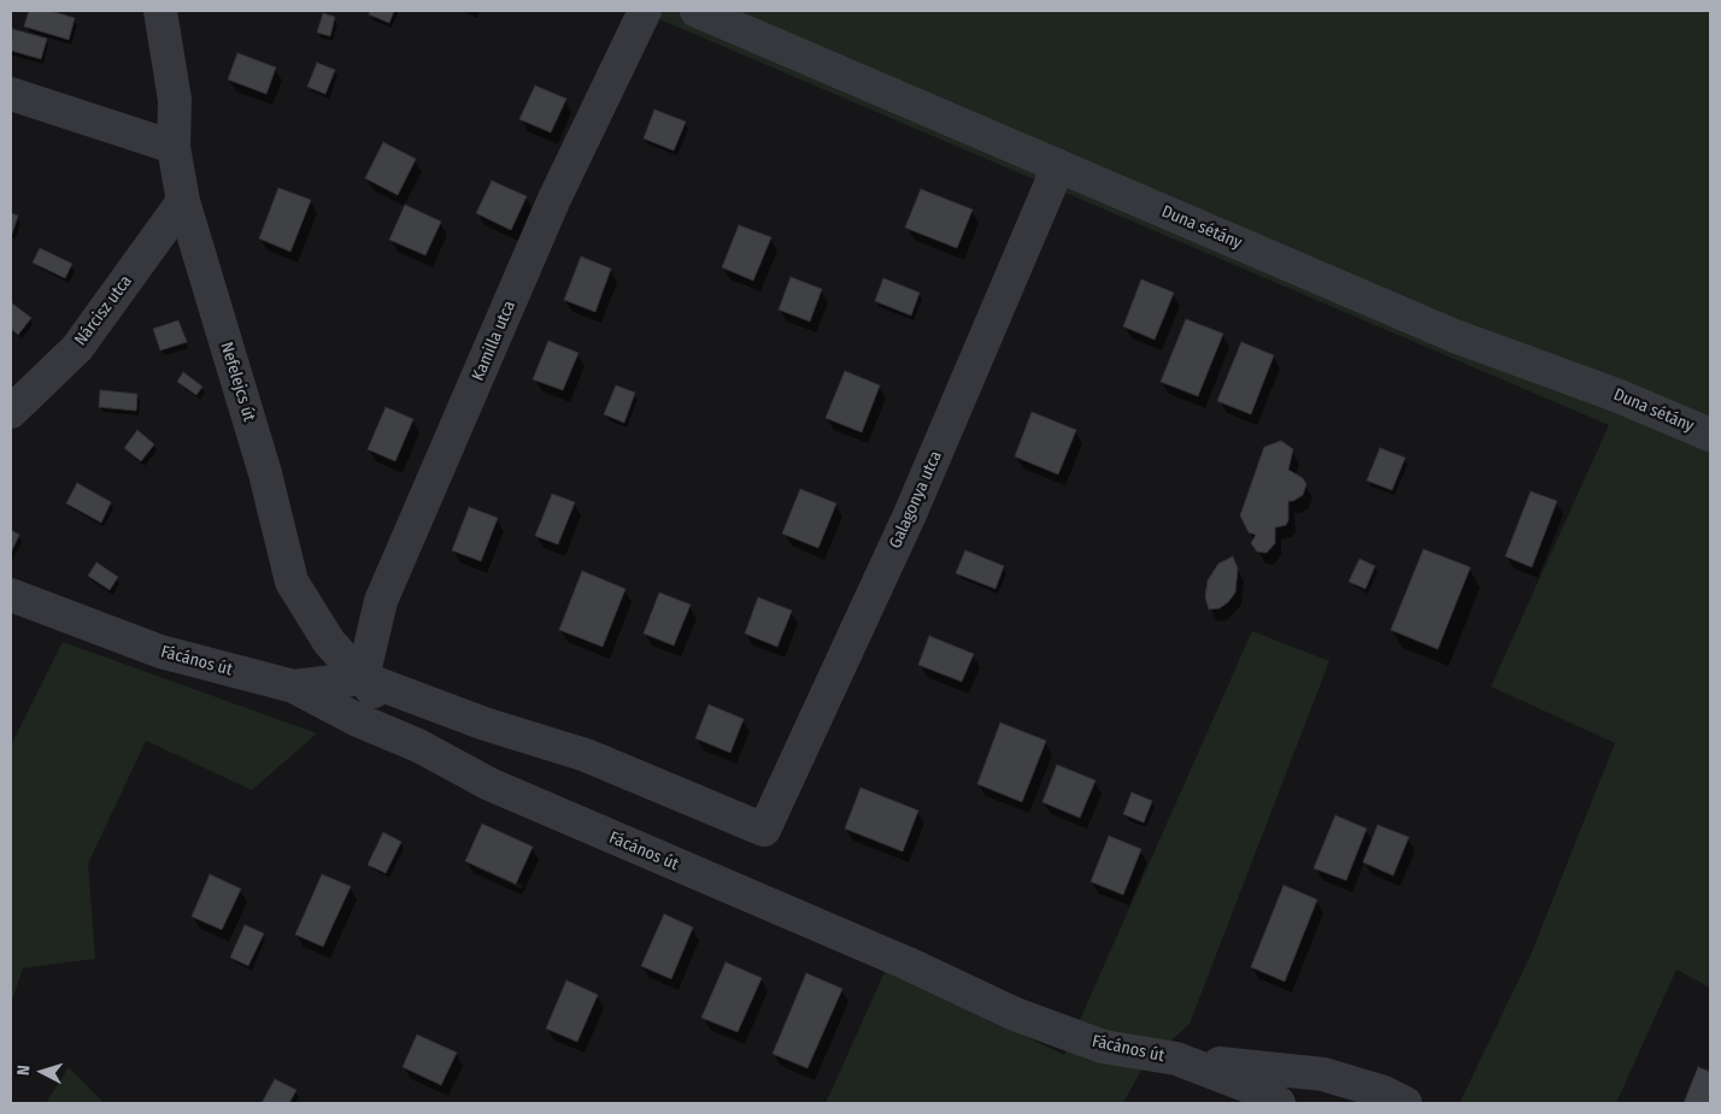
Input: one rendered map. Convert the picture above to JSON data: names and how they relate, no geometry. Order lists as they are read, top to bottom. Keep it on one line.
{"streets":{"street":["Duna sétány","Nárcisz utca","Kamilla utca","Nefelejcs út","Galagonya utca","Fácános út"]},"crossings":[["Duna sétány","Galagonya utca"],["Nárcisz utca","Nefelejcs út"],["Kamilla utca","Nefelejcs út"],["Kamilla utca","Galagonya utca"],["Nefelejcs út","Galagonya utca"],["Nefelejcs út","Fácános út"]],"north":"left"}
